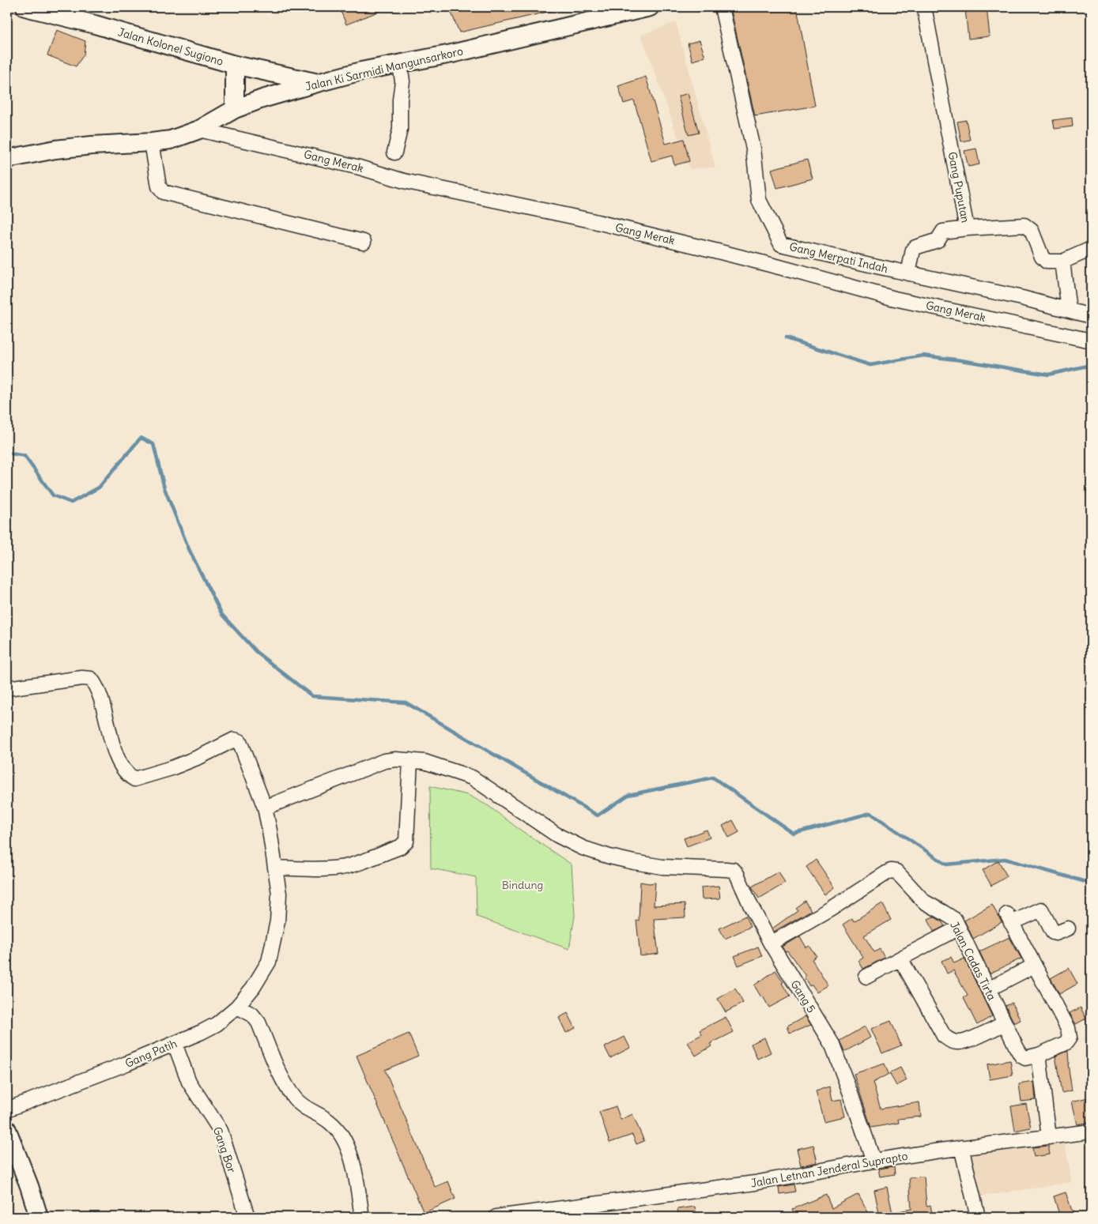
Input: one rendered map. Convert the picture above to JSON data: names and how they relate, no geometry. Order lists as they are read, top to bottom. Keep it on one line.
{"streets":{"main road":["Jalan Kolonel Sugiono","Jalan Ki Sarmidi Mangunsarkoro"],"street":["Gang Merak","Gang Puputan","Gang Merpati Indah","Jalan Cadas Tirta","Gang 5","Gang Patih","Gang Bor","Jalan Letnan Jenderal Suprapto"]},"crossings":[["Jalan Kolonel Sugiono","Jalan Ki Sarmidi Mangunsarkoro"],["Jalan Ki Sarmidi Mangunsarkoro","Gang Merak"],["Jalan Cadas Tirta","Gang 5"],["Gang 5","Jalan Letnan Jenderal Suprapto"],["Gang Patih","Gang Bor"]],"parks":["Bindung"]}
